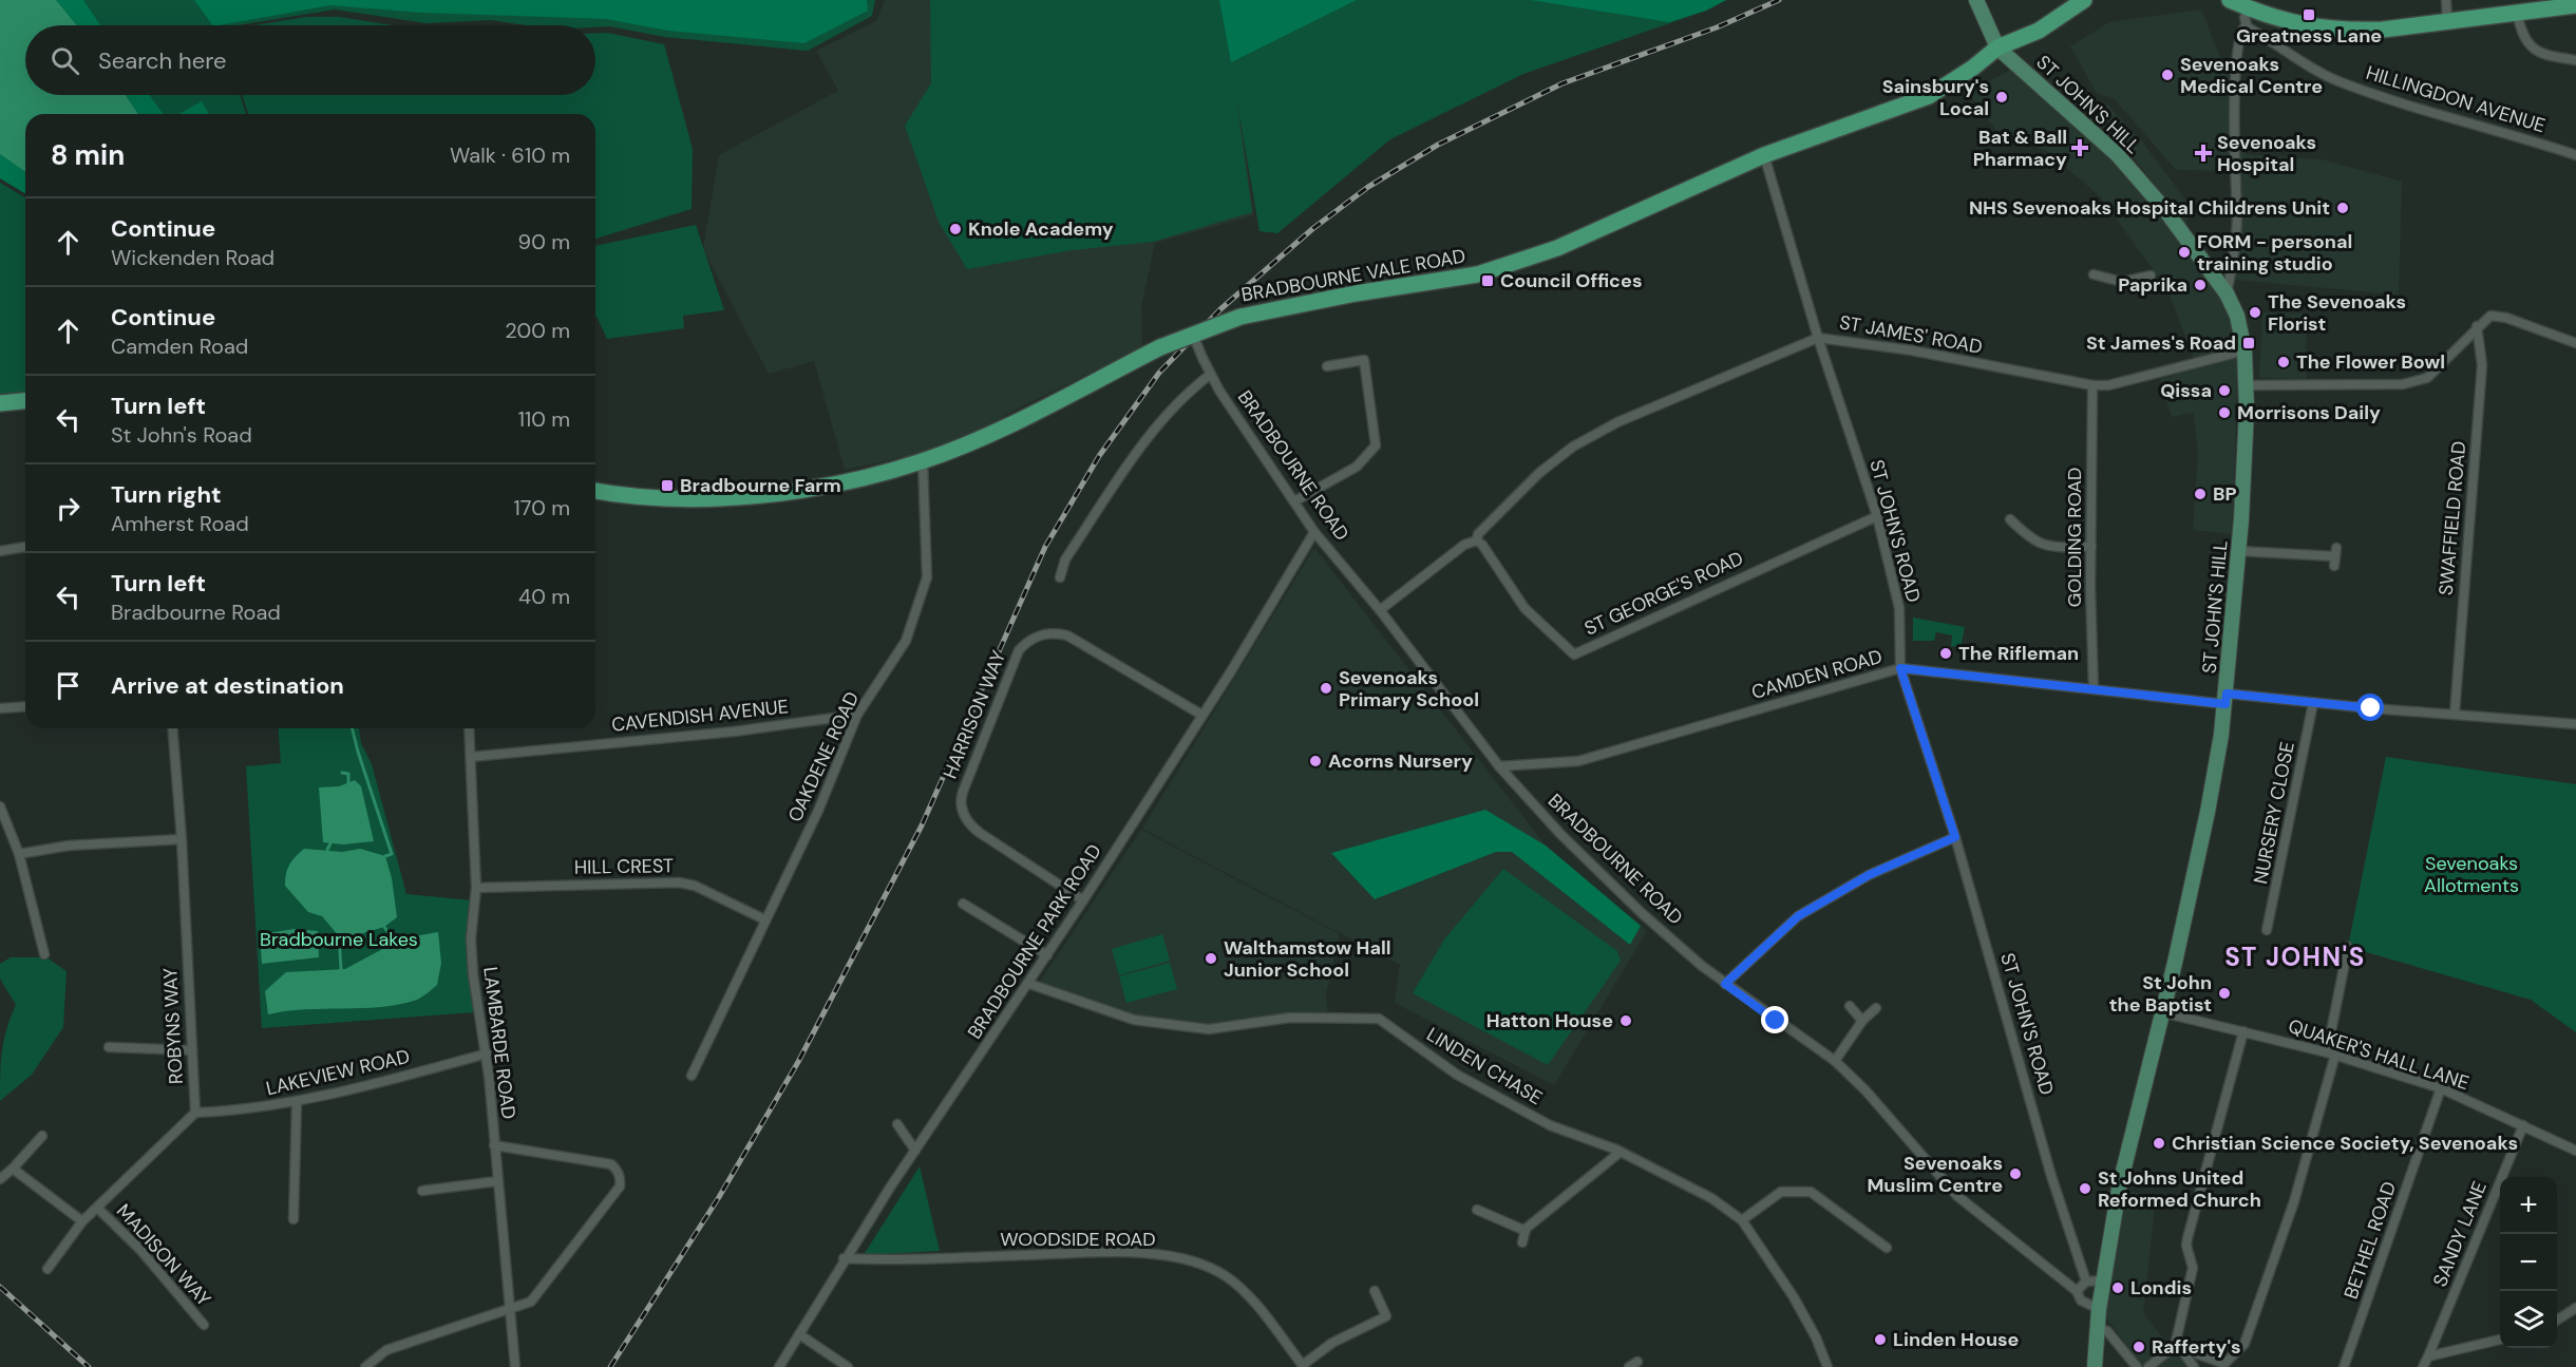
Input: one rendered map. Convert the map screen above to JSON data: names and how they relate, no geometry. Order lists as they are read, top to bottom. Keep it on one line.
{"streets":{"highway":["BRADBOURNE VALE ROAD"],"main road":["ST JOHN'S HILL"],"street":["HILLINGDON AVENUE","ST JAMES' ROAD","BRADBOURNE ROAD","SWAFFIELD ROAD","ST JOHN'S ROAD","GOLDING ROAD","ST GEORGE'S ROAD","CAMDEN ROAD","HARRISON WAY","CAVENDISH AVENUE","OAKDENE ROAD","NURSERY CLOSE","HILL CREST","BRADBOURNE PARK ROAD","ROBYNS WAY","LAMBARDE ROAD","QUAKER'S HALL LANE","LINDEN CHASE","LAKEVIEW ROAD","SANDY LANE","WOODSIDE ROAD","BETHEL ROAD","MADISON WAY"]},"crossings":[["ST JOHN'S HILL","BRADBOURNE VALE ROAD"],["ST JOHN'S HILL","ST JAMES' ROAD"],["ST JOHN'S HILL","BRADBOURNE ROAD"],["ST JOHN'S HILL","CAMDEN ROAD"],["ST JOHN'S HILL","QUAKER'S HALL LANE"],["BRADBOURNE VALE ROAD","BRADBOURNE ROAD"],["BRADBOURNE VALE ROAD","ST JOHN'S ROAD"],["BRADBOURNE VALE ROAD","OAKDENE ROAD"],["ST JAMES' ROAD","ST JOHN'S ROAD"],["ST JAMES' ROAD","GOLDING ROAD"],["ST JAMES' ROAD","ST GEORGE'S ROAD"],["BRADBOURNE ROAD","CAMDEN ROAD"],["BRADBOURNE ROAD","BRADBOURNE PARK ROAD"],["SWAFFIELD ROAD","CAMDEN ROAD"],["ST JOHN'S ROAD","ST GEORGE'S ROAD"],["ST JOHN'S ROAD","CAMDEN ROAD"],["GOLDING ROAD","CAMDEN ROAD"],["CAMDEN ROAD","NURSERY CLOSE"],["HARRISON WAY","BRADBOURNE PARK ROAD"],["CAVENDISH AVENUE","OAKDENE ROAD"],["CAVENDISH AVENUE","LAMBARDE ROAD"],["OAKDENE ROAD","HILL CREST"],["HILL CREST","LAMBARDE ROAD"],["BRADBOURNE PARK ROAD","LINDEN CHASE"],["BRADBOURNE PARK ROAD","WOODSIDE ROAD"],["ROBYNS WAY","LAKEVIEW ROAD"],["LAMBARDE ROAD","LAKEVIEW ROAD"],["QUAKER'S HALL LANE","SANDY LANE"],["QUAKER'S HALL LANE","BETHEL ROAD"]],"districts":["ST JOHN'S"],"parks":["Sevenoaks Allotments","Bradbourne Lakes"],"places":{"transit":["Greatness Lane","Council Offices","St James's Road","Bradbourne Farm"],"other":["Sevenoaks Medical Centre","Sainsbury's Local","NHS Sevenoaks Hospital Childrens Unit","Knole Academy","FORM - personal training studio","Paprika","The Sevenoaks Florist","The Flower Bowl","Qissa","Morrisons Daily","BP","The Rifleman","Sevenoaks Primary School","Acorns Nursery","Walthamstow Hall Junior School","St John the Baptist","Hatton House","Christian Science Society, Sevenoaks","Sevenoaks Muslim Centre","St Johns United Reformed Church","Londis","Linden House","Rafferty's"],"health":["Bat & Ball Pharmacy","Sevenoaks Hospital"]},"page":{"search":"Search here","heading":["8 min","Walk · 610 m"],"list":[["Continue","Wickenden Road","90 m"],["Continue","Camden Road","200 m"],["Turn left","St John's Road","110 m"],["Turn right","Amherst Road","170 m"],["Turn left","Bradbourne Road","40 m"],"Arrive at destination"],"map_buttons":["+","−"]}}
